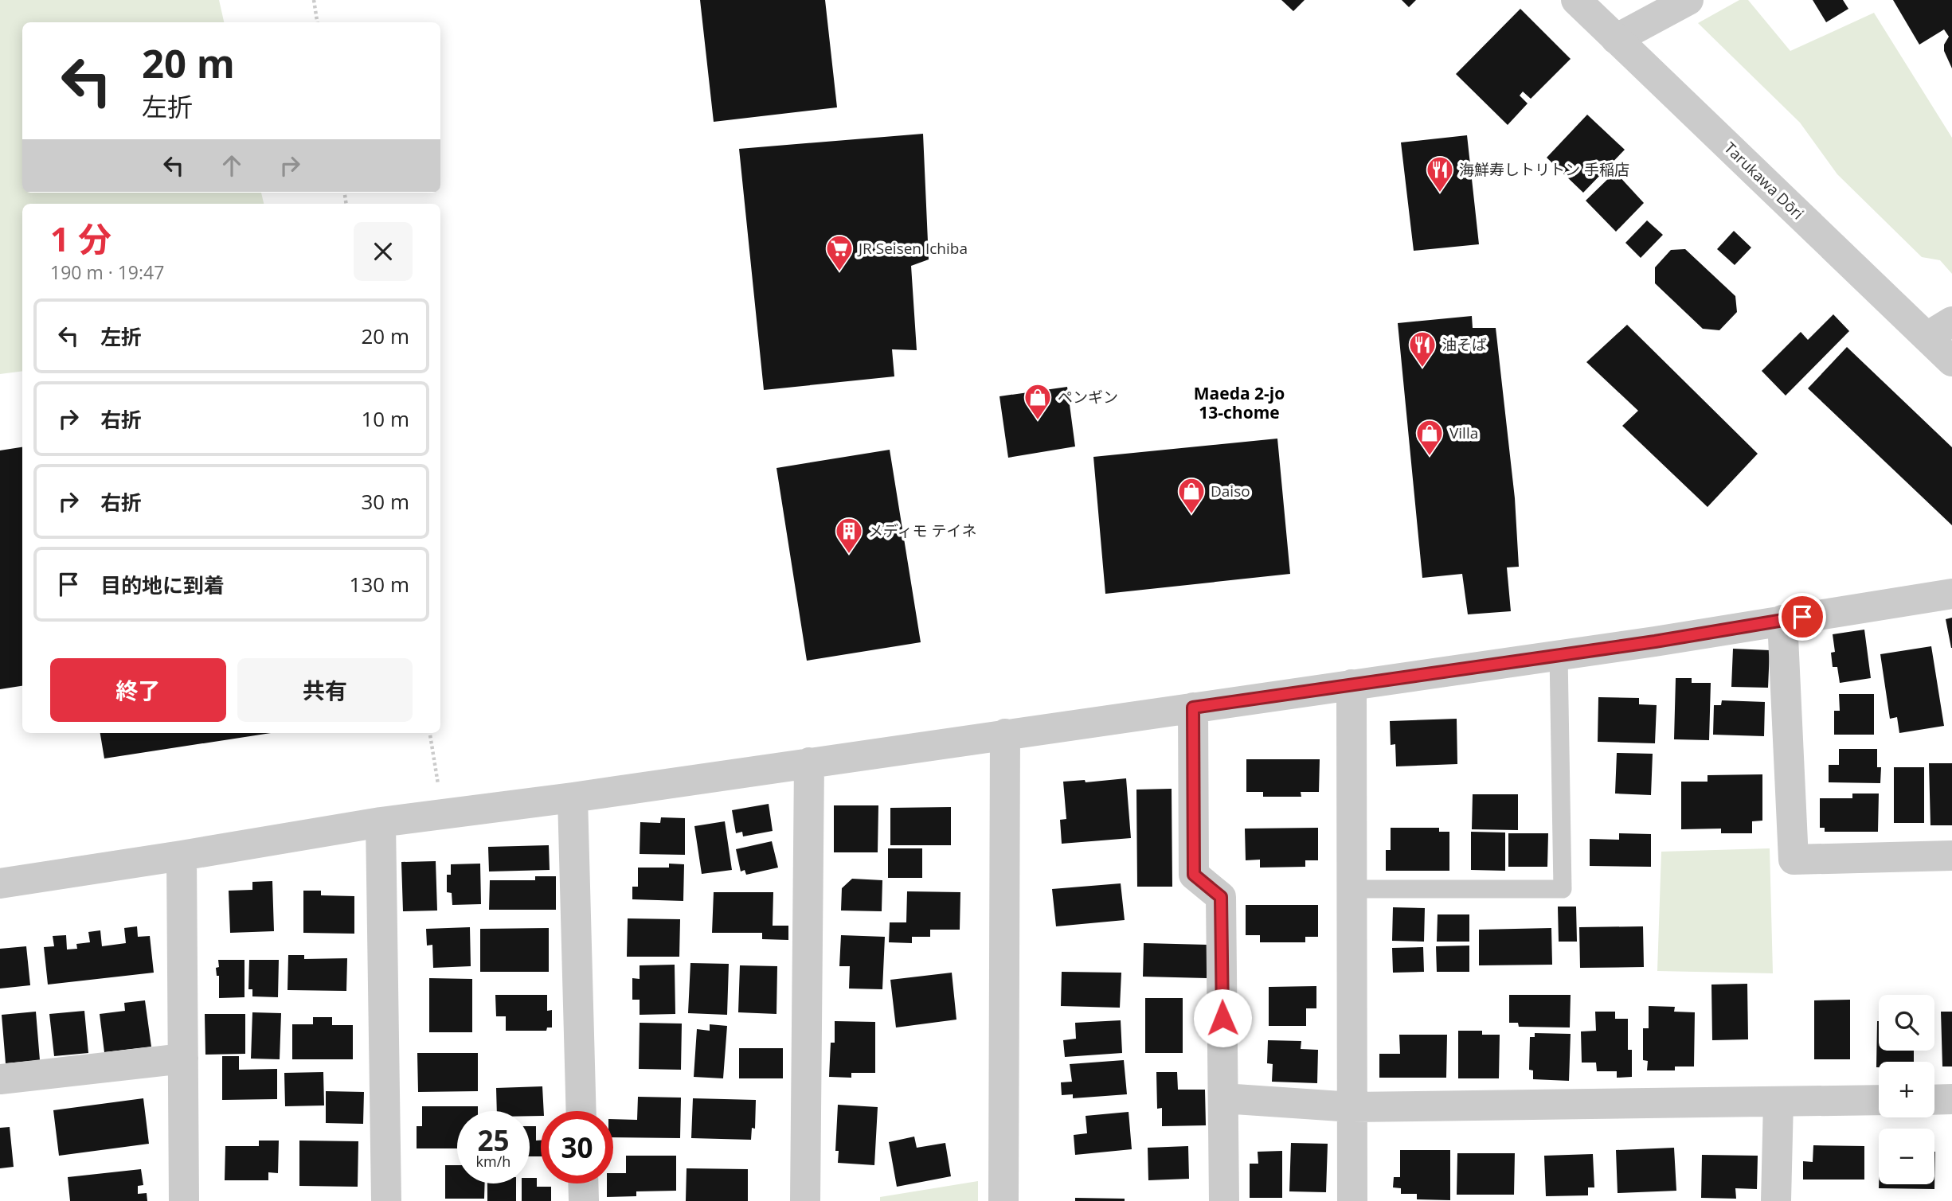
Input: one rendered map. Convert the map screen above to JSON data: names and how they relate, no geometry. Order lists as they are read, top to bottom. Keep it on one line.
{"streets":{"street":["Tarukawa Dōri"]},"districts":["Maeda 2-jo 13-chome"],"places":{"restaurant":["海鮮寿しトリトン 手稲店","油そば"],"supermarket":["JR Seisen Ichiba"],"shop":["ペンギン","Villa","Daiso"],"building":["メディモ テイネ"]},"page":{"turn":["20 m","左折"],"heading":["1 分","190 m · 19:47"],"list":[{"name":"左折","value":"20 m"},{"name":"右折","value":"10 m"},{"name":"右折","value":"30 m"},{"name":"目的地に到着","value":"130 m"}],"buttons":["終了","共有"],"map_buttons":["+","−"],"speed":"25 km/h","limit":"30"}}
